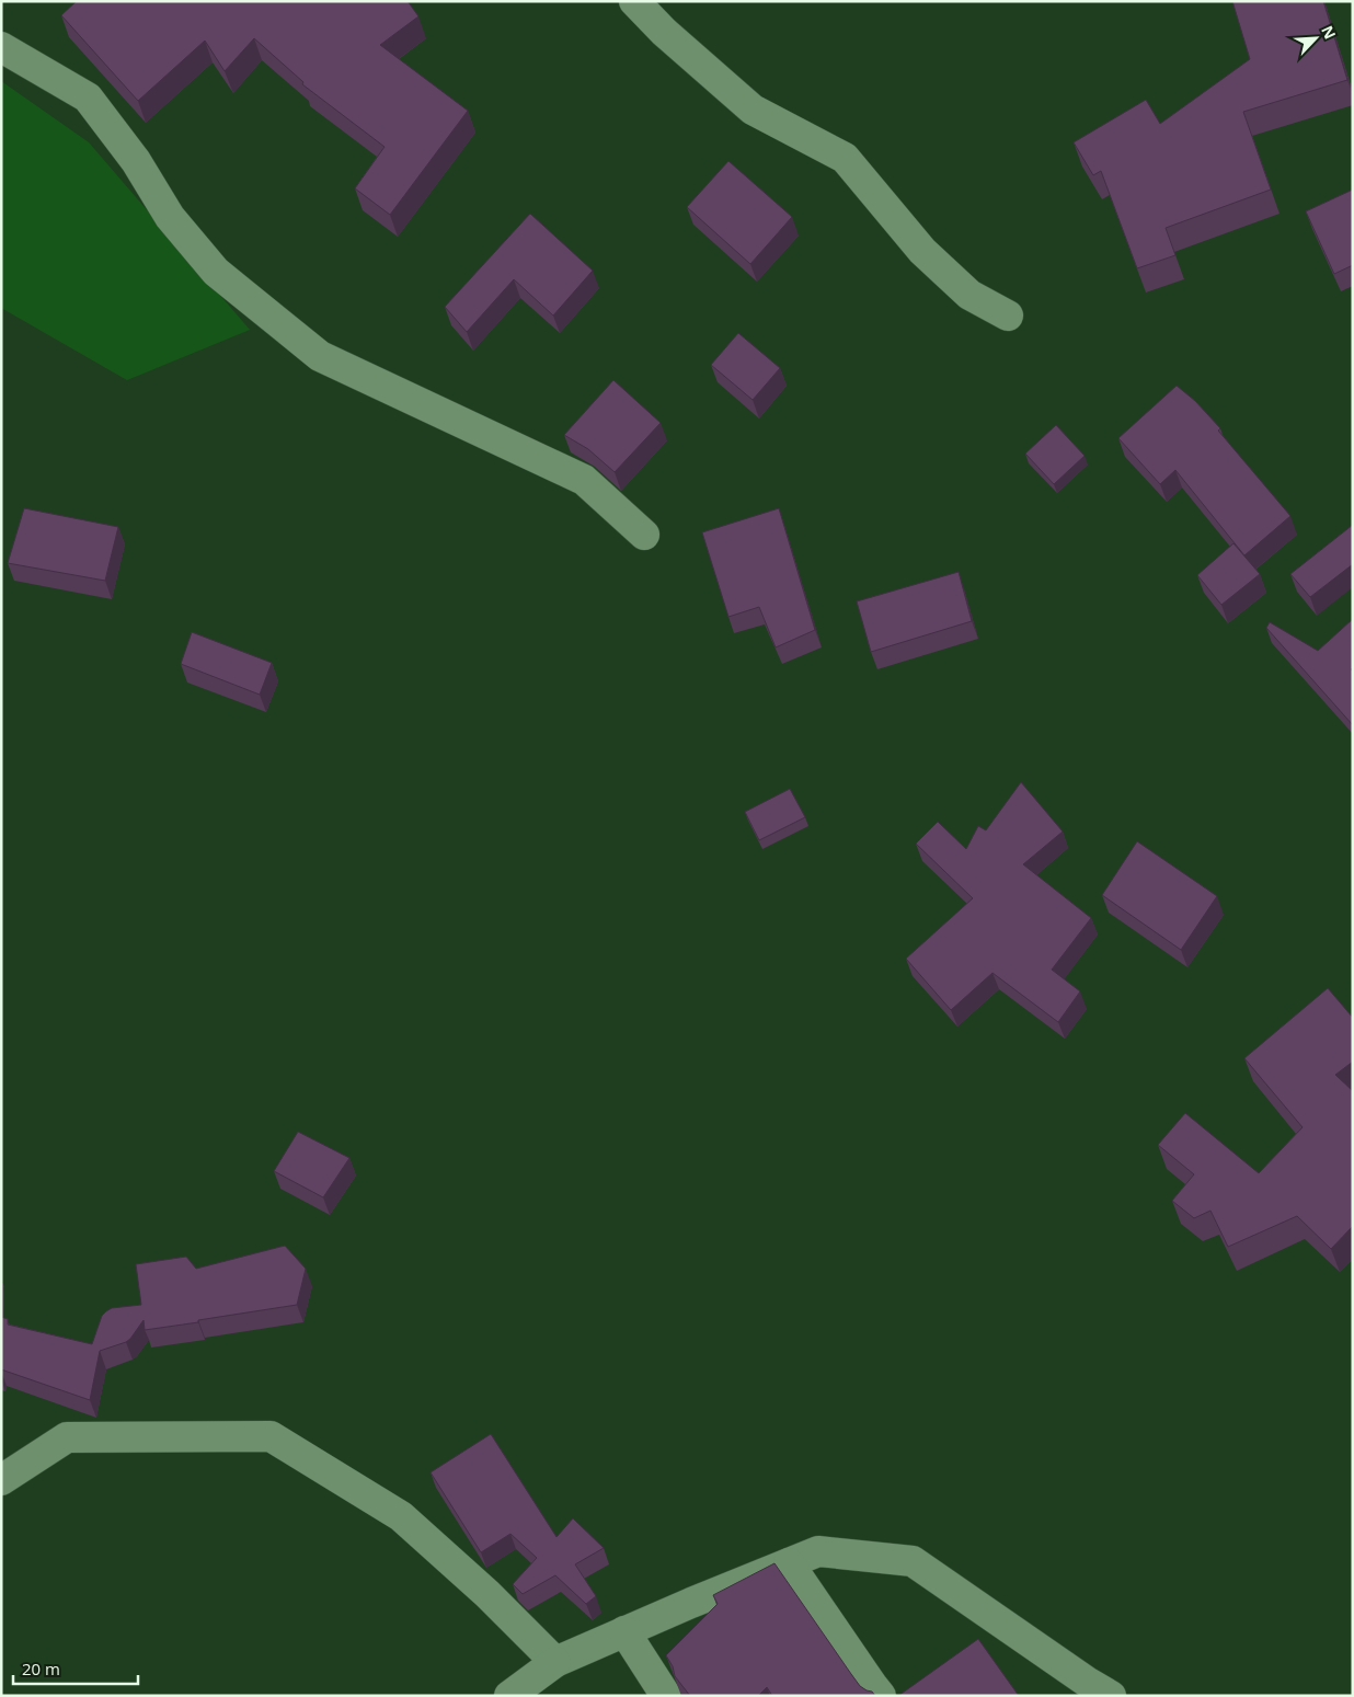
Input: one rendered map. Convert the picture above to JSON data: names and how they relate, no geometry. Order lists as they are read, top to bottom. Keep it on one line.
{"scale_bar":"20 m","north":"top right"}
